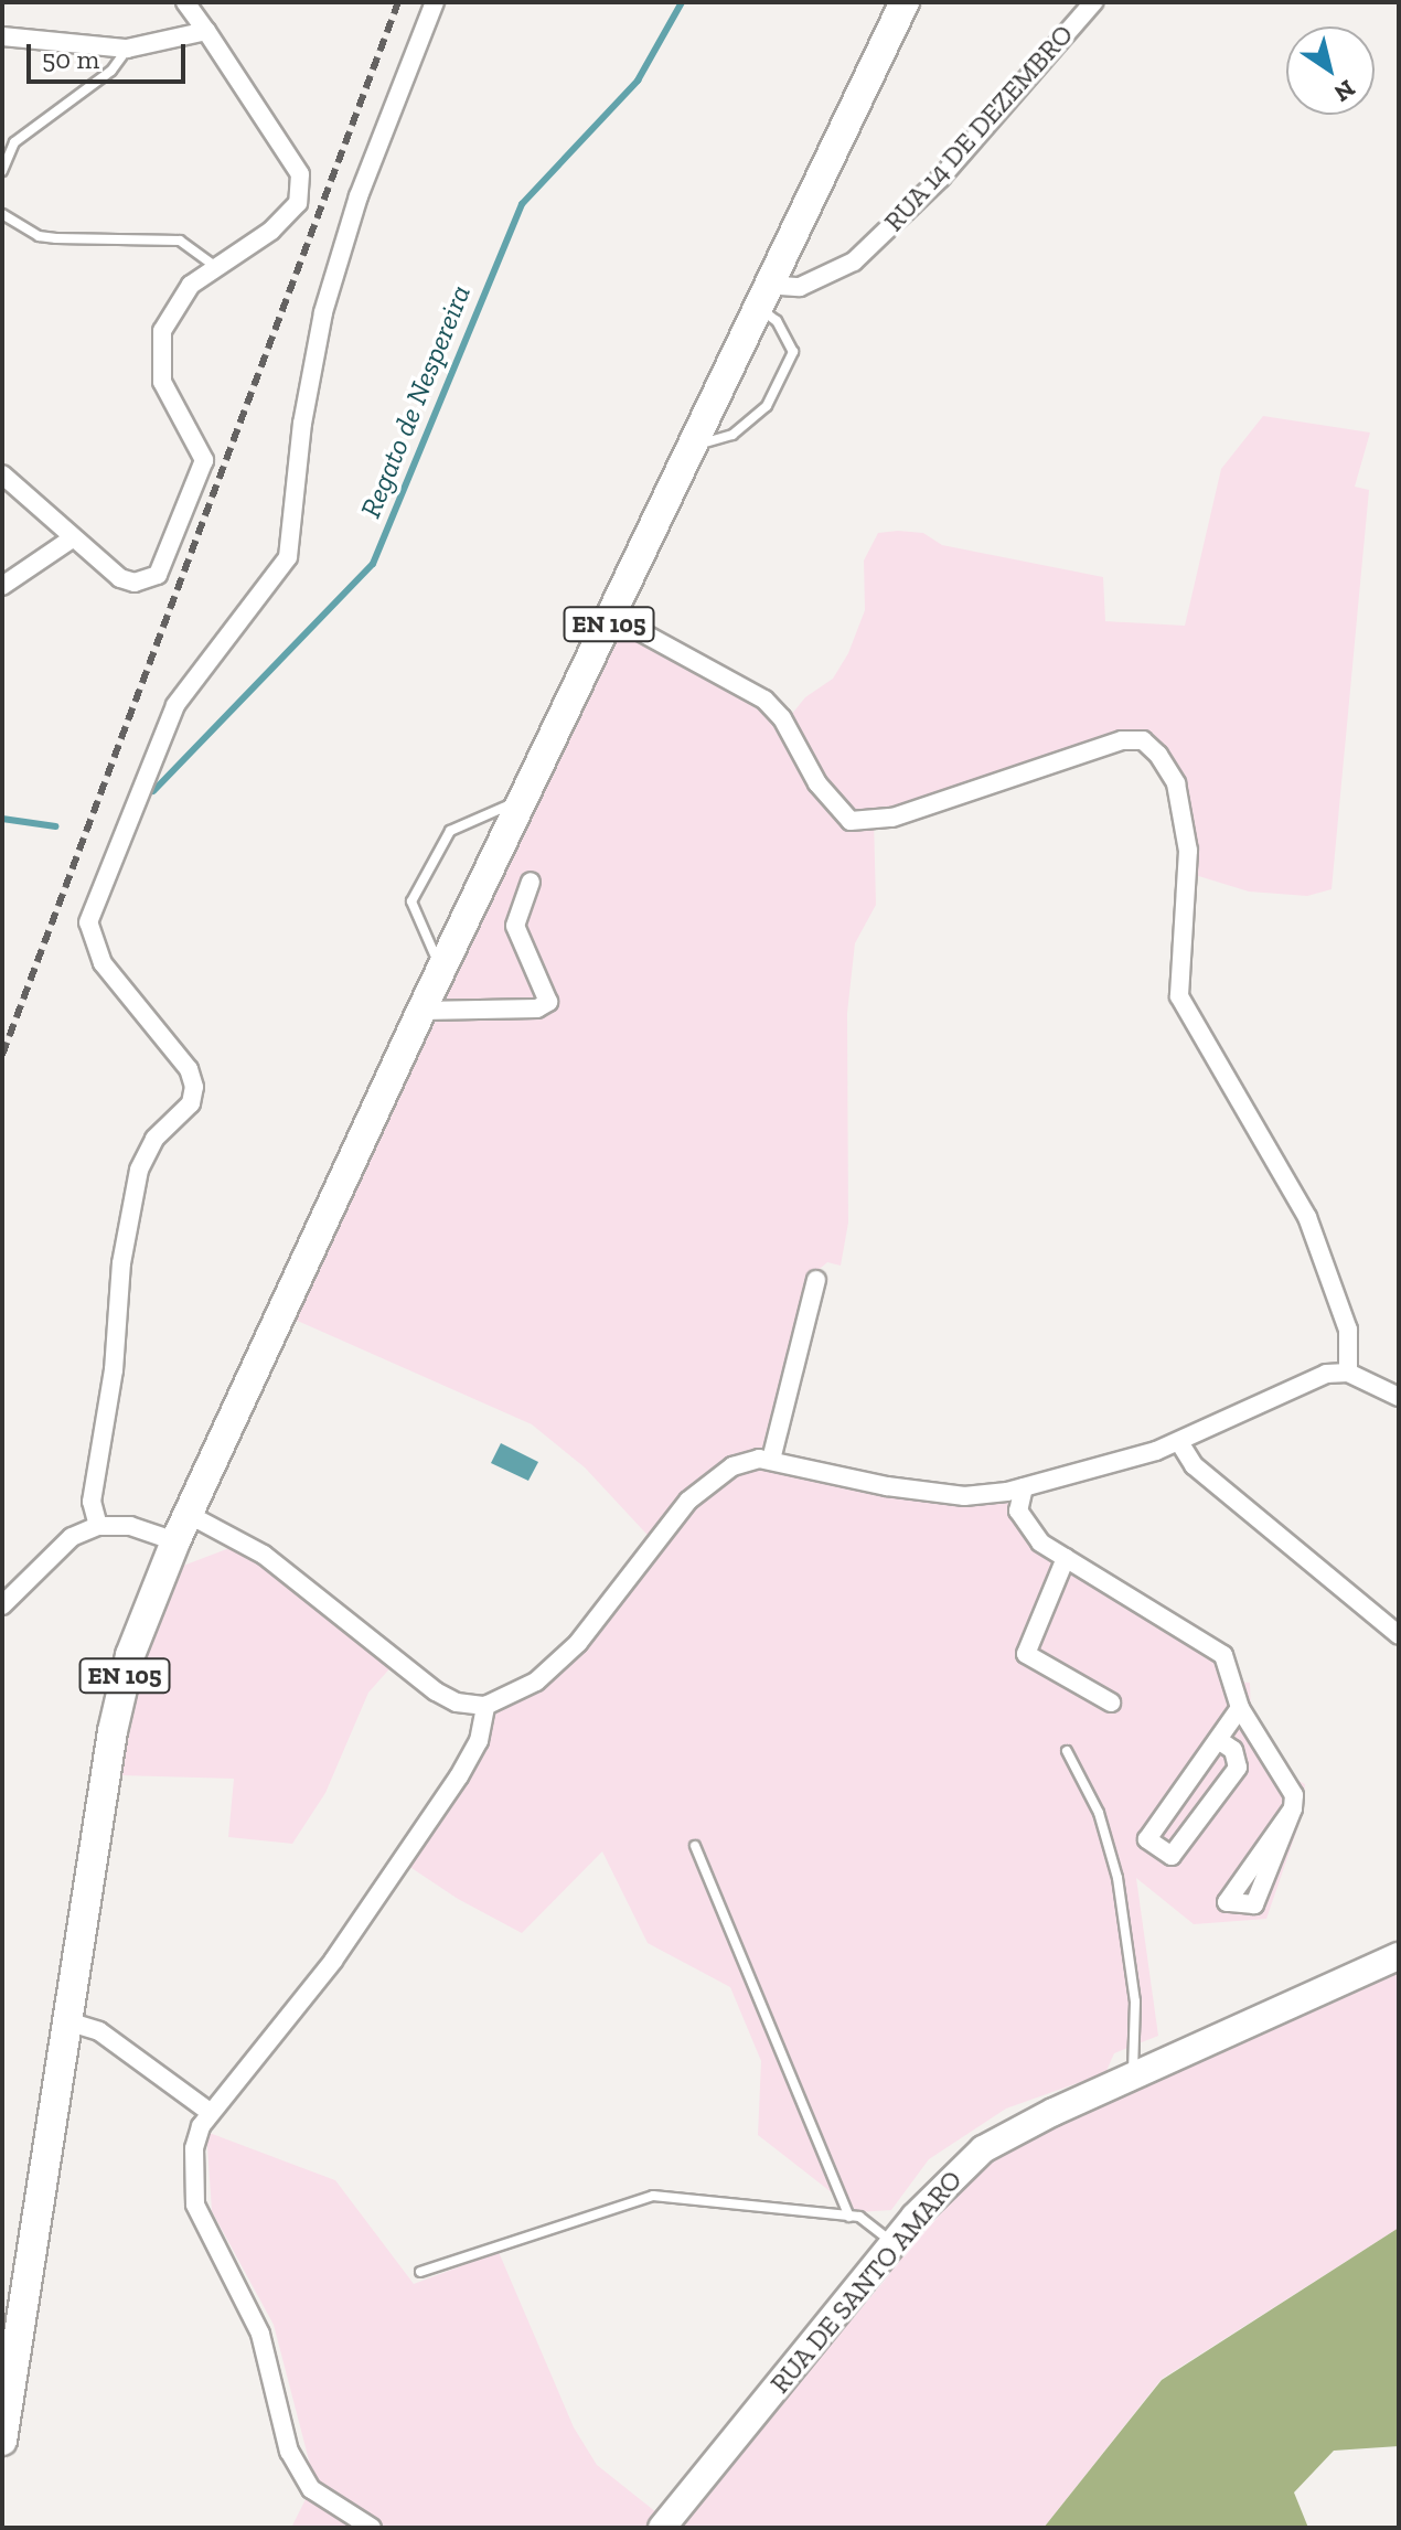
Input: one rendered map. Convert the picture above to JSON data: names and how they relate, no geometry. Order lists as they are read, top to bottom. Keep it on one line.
{"streets":{"main road":["EN 105"],"street":["RUA 14 DE DEZEMBRO","RUA DE SANTO AMARO"]},"crossings":[["RUA 14 DE DEZEMBRO","EN 105"]],"water":["Regato de Nespereira"],"scale_bar":"50 m","north":"bottom right"}
